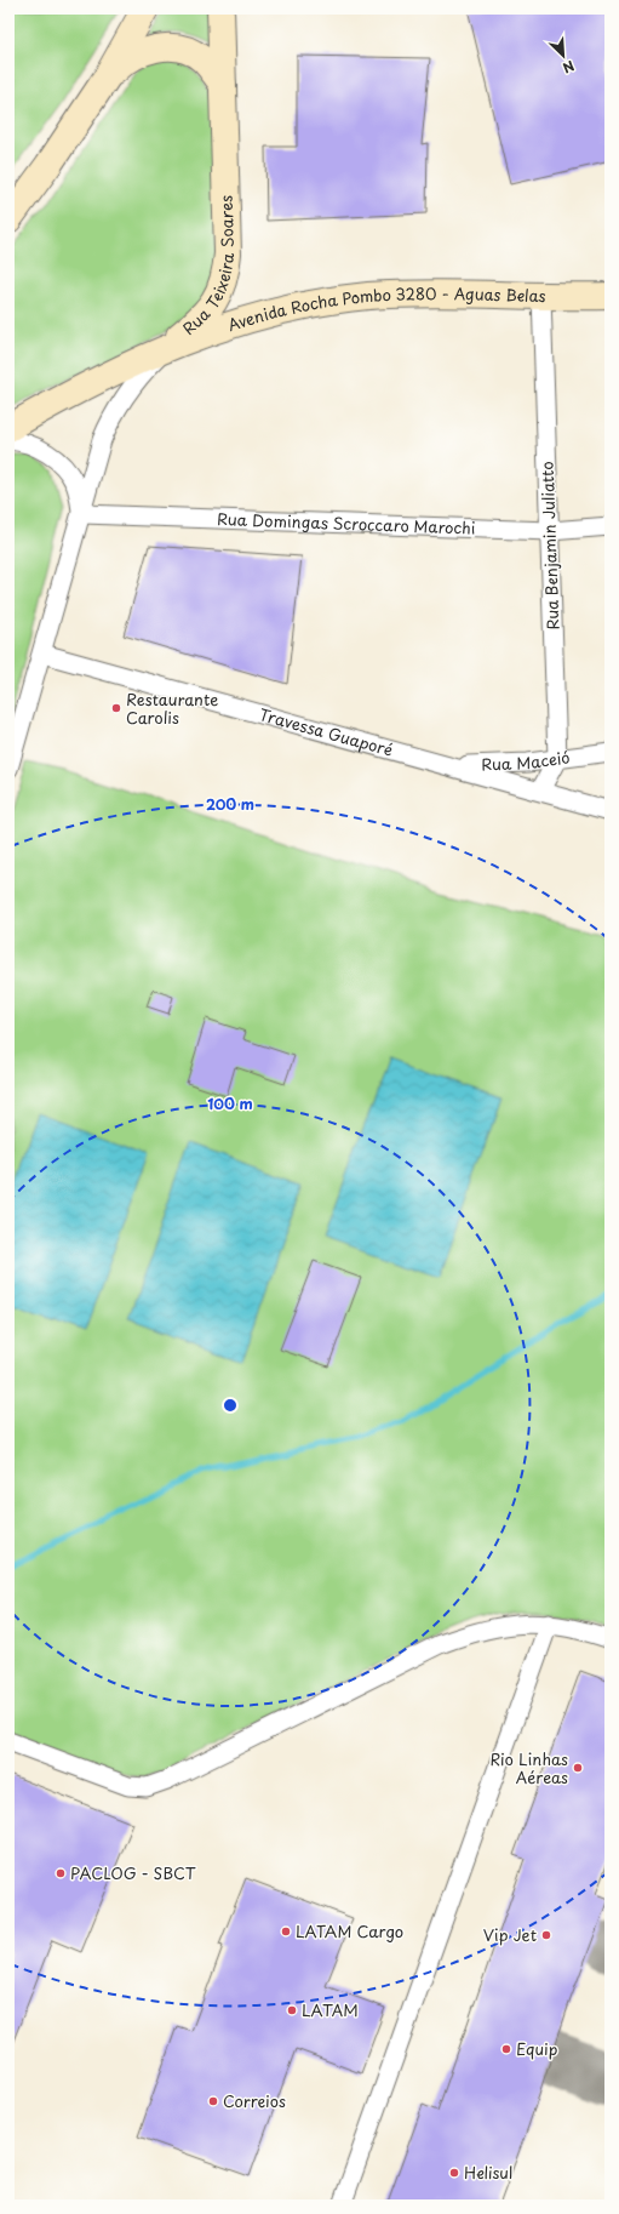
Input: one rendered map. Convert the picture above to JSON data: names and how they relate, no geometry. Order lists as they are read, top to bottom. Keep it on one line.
{"streets":{"main road":["Rua Teixeira Soares","Avenida Rocha Pombo 3280 - Aguas Belas"],"street":["Rua Domingas Scroccaro Marochi","Rua Benjamin Juliatto","Travessa Guaporé","Rua Maceió"]},"crossings":[["Rua Teixeira Soares","Avenida Rocha Pombo 3280 - Aguas Belas"],["Rua Teixeira Soares","Rua Domingas Scroccaro Marochi"],["Rua Teixeira Soares","Travessa Guaporé"],["Avenida Rocha Pombo 3280 - Aguas Belas","Rua Benjamin Juliatto"],["Rua Domingas Scroccaro Marochi","Rua Benjamin Juliatto"],["Rua Benjamin Juliatto","Rua Maceió"],["Travessa Guaporé","Rua Maceió"]],"places":["Restaurante Carolis","Rio Linhas Aéreas","PACLOG - SBCT","LATAM Cargo","Vip Jet","LATAM","Equip","Correios","Helisul"],"north":"bottom right","rings":["200 m","100 m"]}
